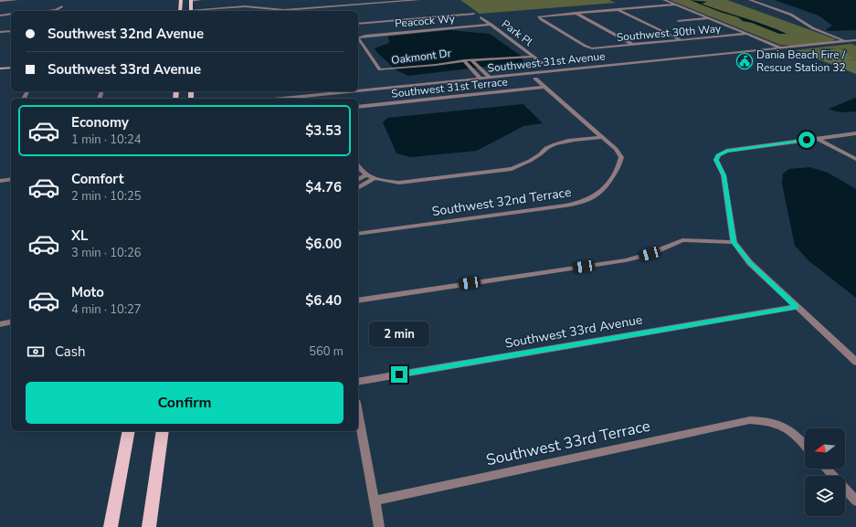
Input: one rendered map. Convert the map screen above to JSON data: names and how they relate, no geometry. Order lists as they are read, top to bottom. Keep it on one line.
{"streets":{"street":["Peacock Wy","Park Pl","Southwest 30th Way","Oakmont Dr","Southwest 31st Avenue","Southwest 31st Terrace","Southwest 32nd Terrace","Southwest 33rd Avenue","Southwest 33rd Terrace"]},"crossings":[["Peacock Wy","Park Pl"],["Peacock Wy","Oakmont Dr"],["Southwest 31st Terrace","Southwest 32nd Terrace"]],"places":{"public building":["Dania Beach Fire / Rescue Station 32"]},"north":"left","page":{"banner":["Southwest 32nd Avenue","Southwest 33rd Avenue"],"list":[{"name":"Economy","note":"1 min · 10:24","value":"$3.53"},{"name":"Comfort","note":"2 min · 10:25","value":"$4.76"},{"name":"XL","note":"3 min · 10:26","value":"$6.00"},{"name":"Moto","note":"4 min · 10:27","value":"$6.40"}],"bubble":"2 min","pay":["Cash","560 m"],"buttons":"Confirm"}}
